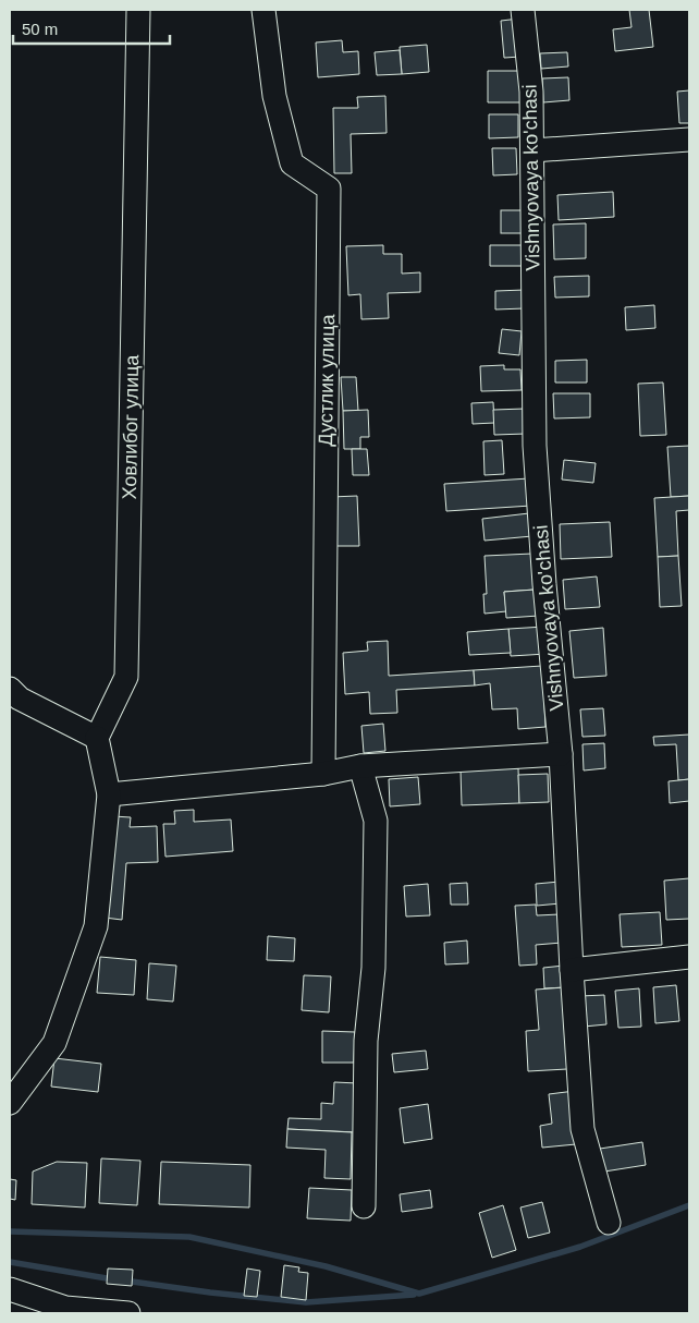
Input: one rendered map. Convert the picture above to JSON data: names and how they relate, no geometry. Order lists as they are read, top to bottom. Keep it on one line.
{"streets":{"street":["Vishnyovaya ko'chasi","Дустлик улица","Ховлибог улица"]},"scale_bar":"50 m"}
